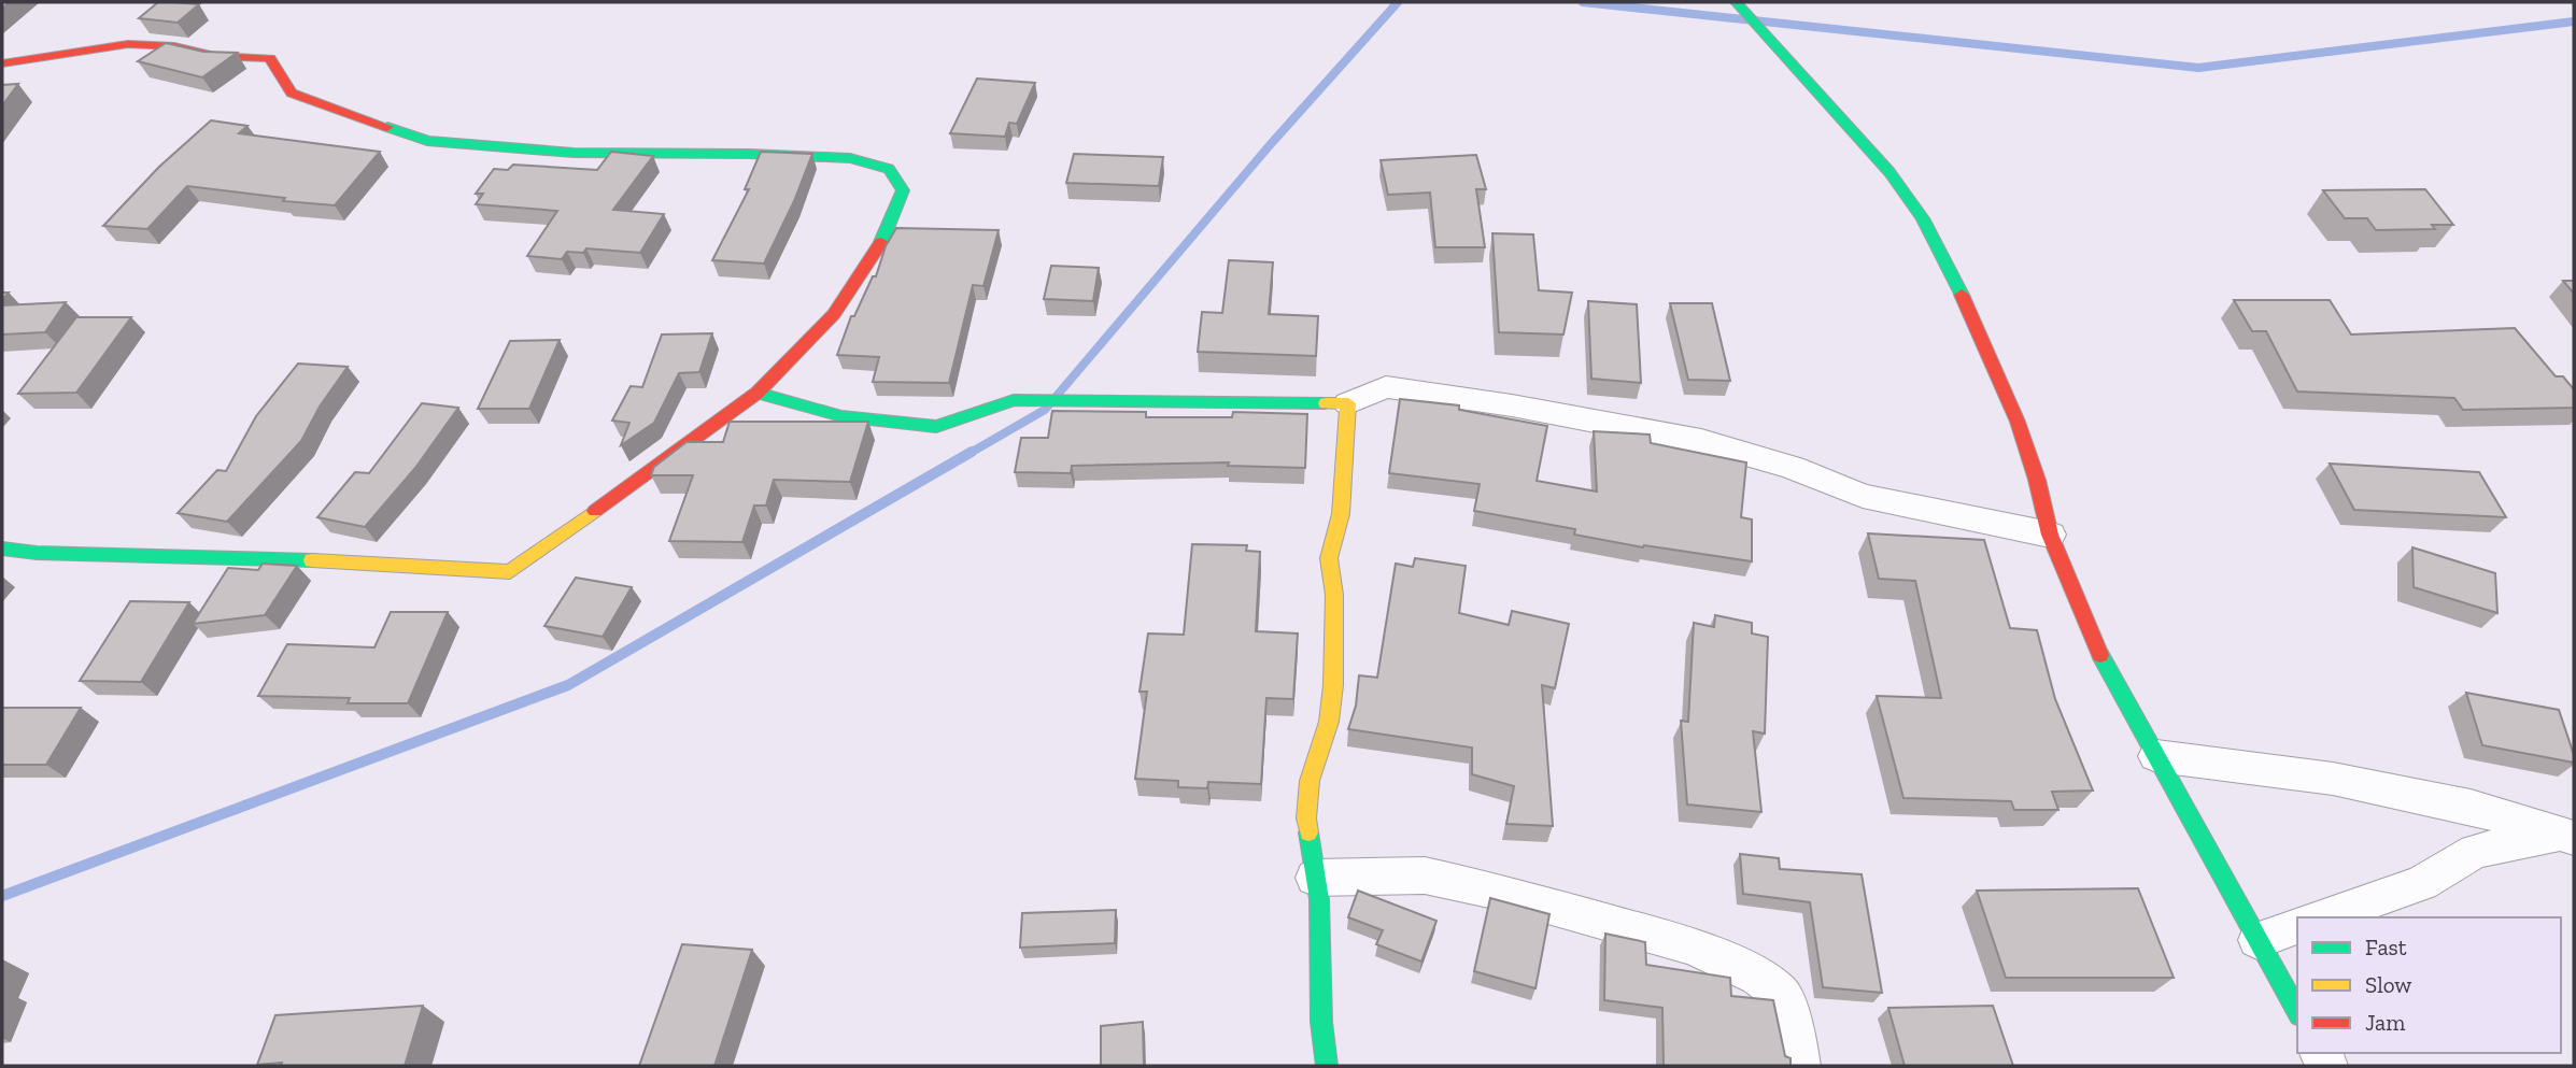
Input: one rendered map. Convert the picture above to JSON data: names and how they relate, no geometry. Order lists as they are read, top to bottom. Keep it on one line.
{"legend":["Fast","Slow","Jam"]}
